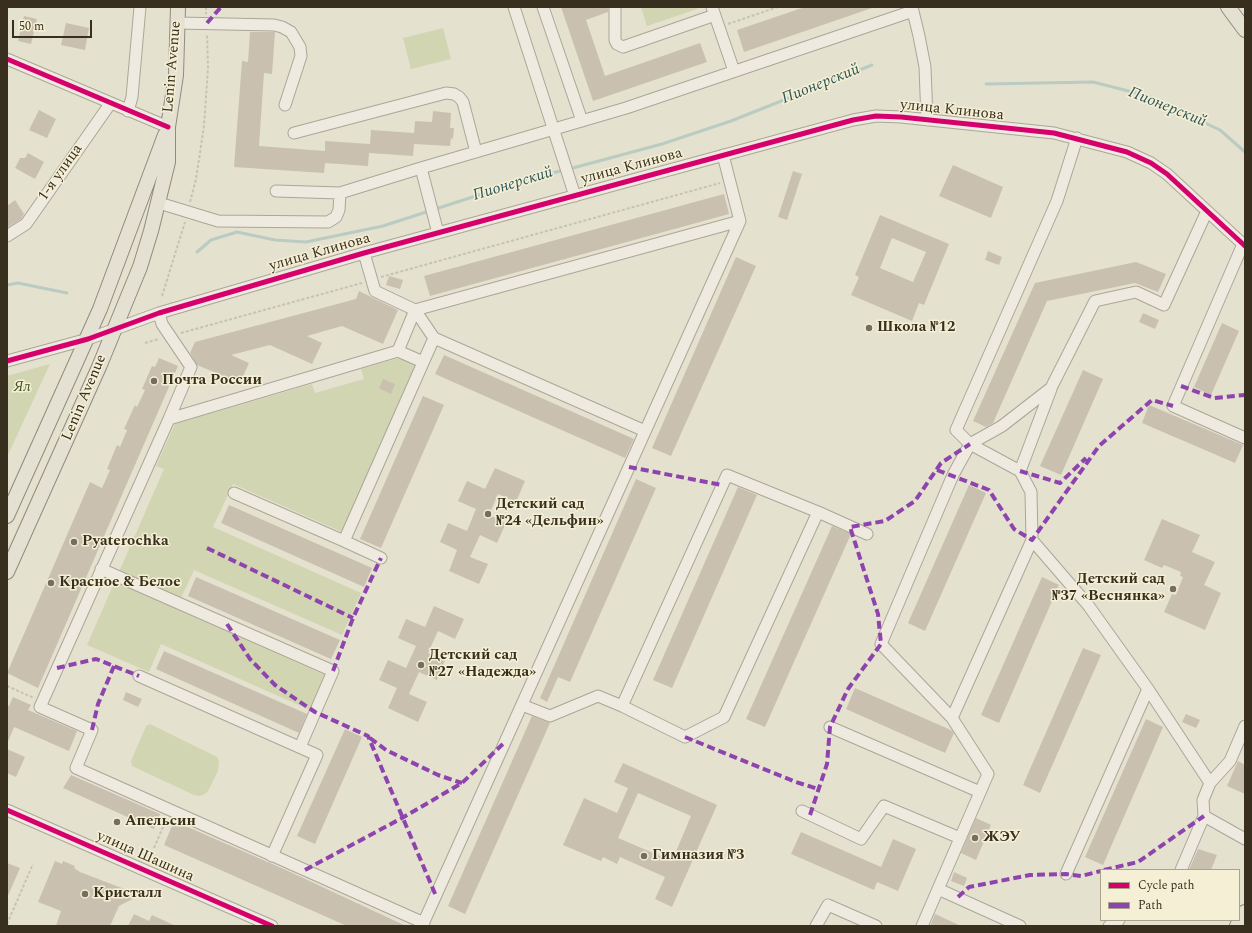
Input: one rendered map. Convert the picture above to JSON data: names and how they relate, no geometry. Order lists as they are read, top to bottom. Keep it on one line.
{"streets":{"main road":["Lenin Avenue"],"street":["улица Клинова","1-я улица","улица Шашина"]},"crossings":[["Lenin Avenue","улица Клинова"]],"water":["Пионерский"],"parks":["Ял"],"places":["Школа №12","Почта России","Детский сад №24 «Дельфин»","Pyaterochka","Красное & Белое","Детский сад №37 «Веснянка»","Детский сад №27 «Надежда»","Апельсин","ЖЭУ","Гимназия №3","Кристалл"],"legend":["Cycle path","Path"],"scale_bar":"50 m"}
